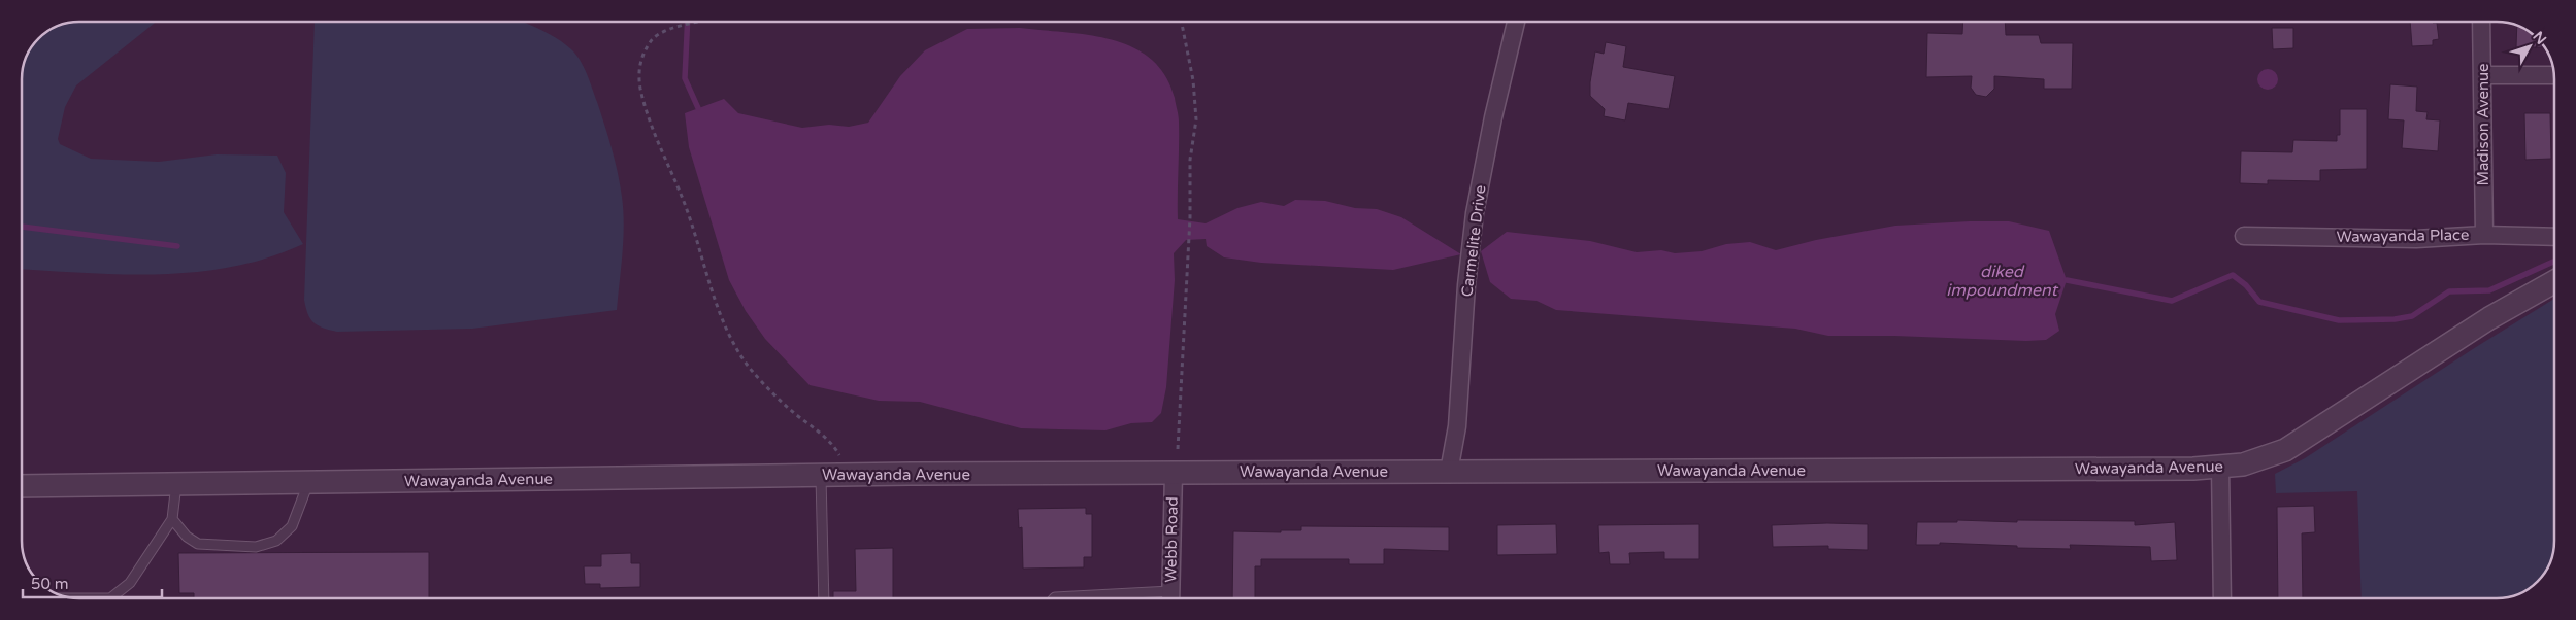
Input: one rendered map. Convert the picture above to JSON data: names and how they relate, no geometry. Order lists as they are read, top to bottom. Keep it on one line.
{"streets":{"street":["Madison Avenue","Wawayanda Place","Carmelite Drive","Wawayanda Avenue","Webb Road"]},"crossings":[["Madison Avenue","Wawayanda Place"],["Carmelite Drive","Wawayanda Avenue"],["Wawayanda Avenue","Webb Road"]],"water":["diked impoundment"],"scale_bar":"50 m","north":"top right"}
